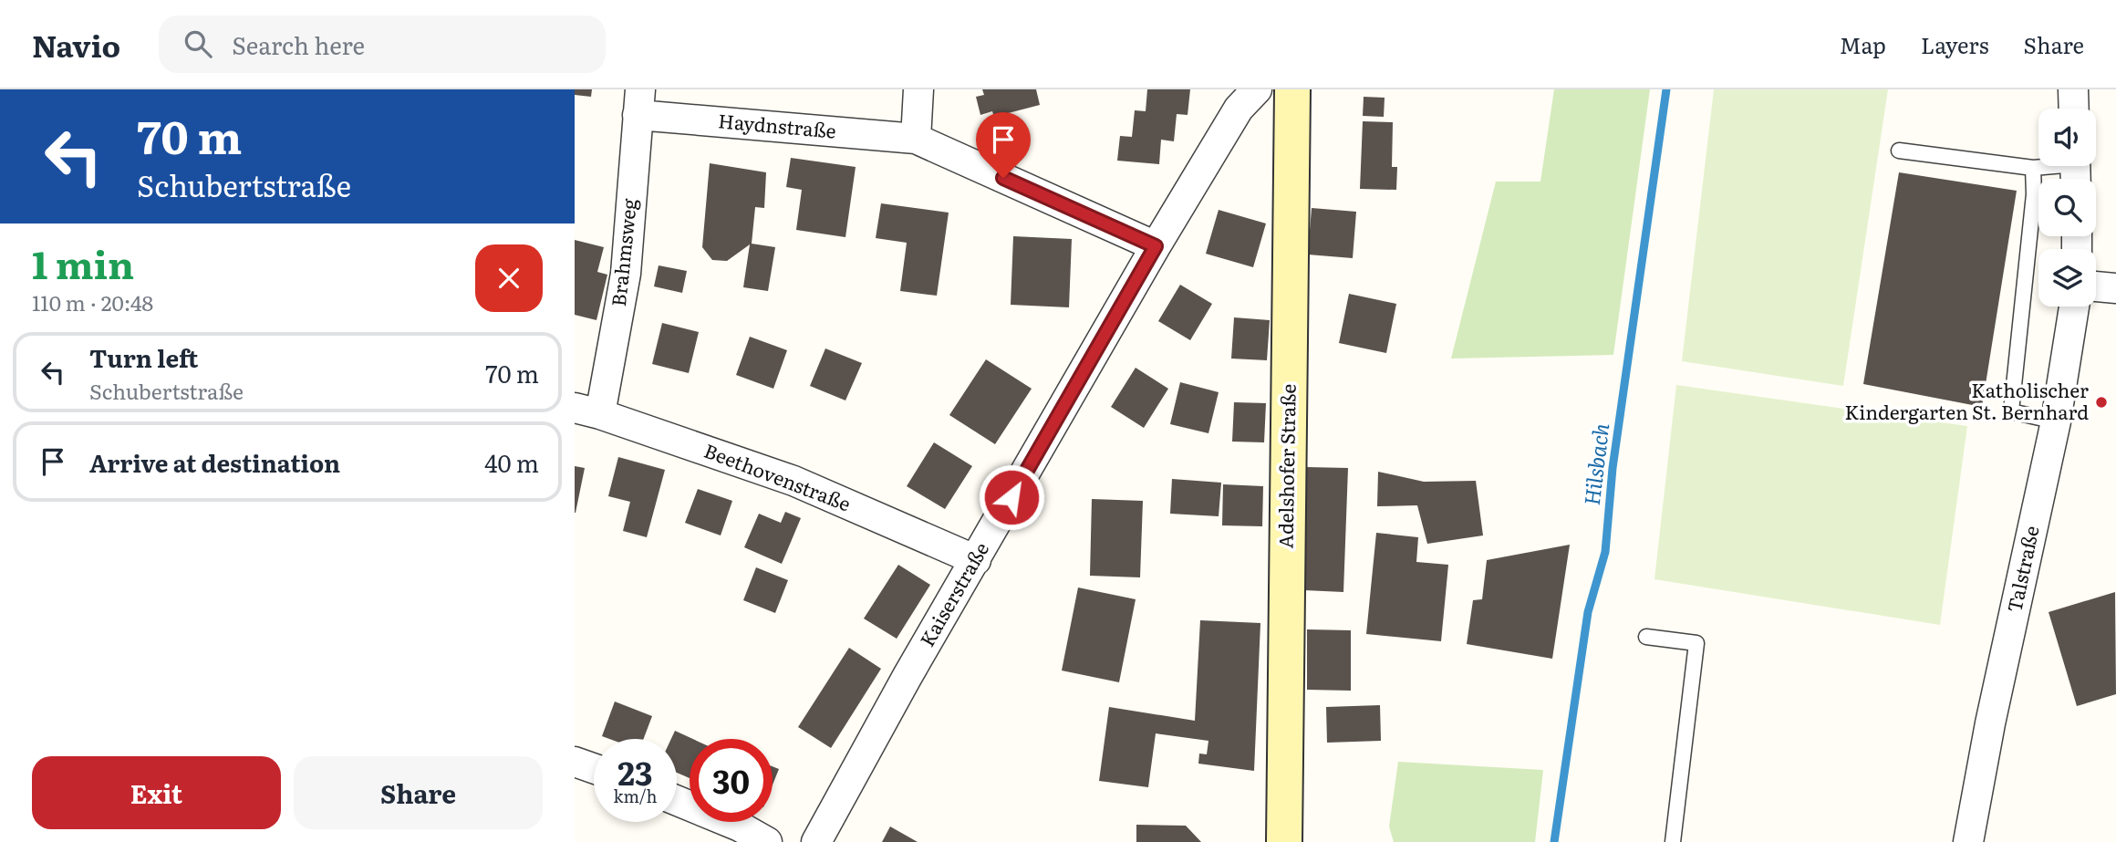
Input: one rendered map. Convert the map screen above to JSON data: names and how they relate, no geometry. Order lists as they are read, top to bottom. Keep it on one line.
{"streets":{"street":["Haydnstraße","Brahmsweg","Adelshofer Straße","Beethovenstraße","Talstraße","Kaiserstraße"]},"crossings":[["Haydnstraße","Brahmsweg"],["Haydnstraße","Kaiserstraße"],["Brahmsweg","Beethovenstraße"],["Beethovenstraße","Kaiserstraße"]],"water":["Hilsbach"],"places":["Katholischer Kindergarten St. Bernhard"],"page":{"header":"Navio","search":"Search here","nav":["Map","Layers","Share"],"turn":["70 m","Schubertstraße"],"heading":["1 min","110 m · 20:48"],"list":[{"name":"Turn left","note":"Schubertstraße","value":"70 m"},{"name":"Arrive at destination","value":"40 m"}],"speed":"23 km/h","limit":"30","buttons":["Exit","Share"]}}
